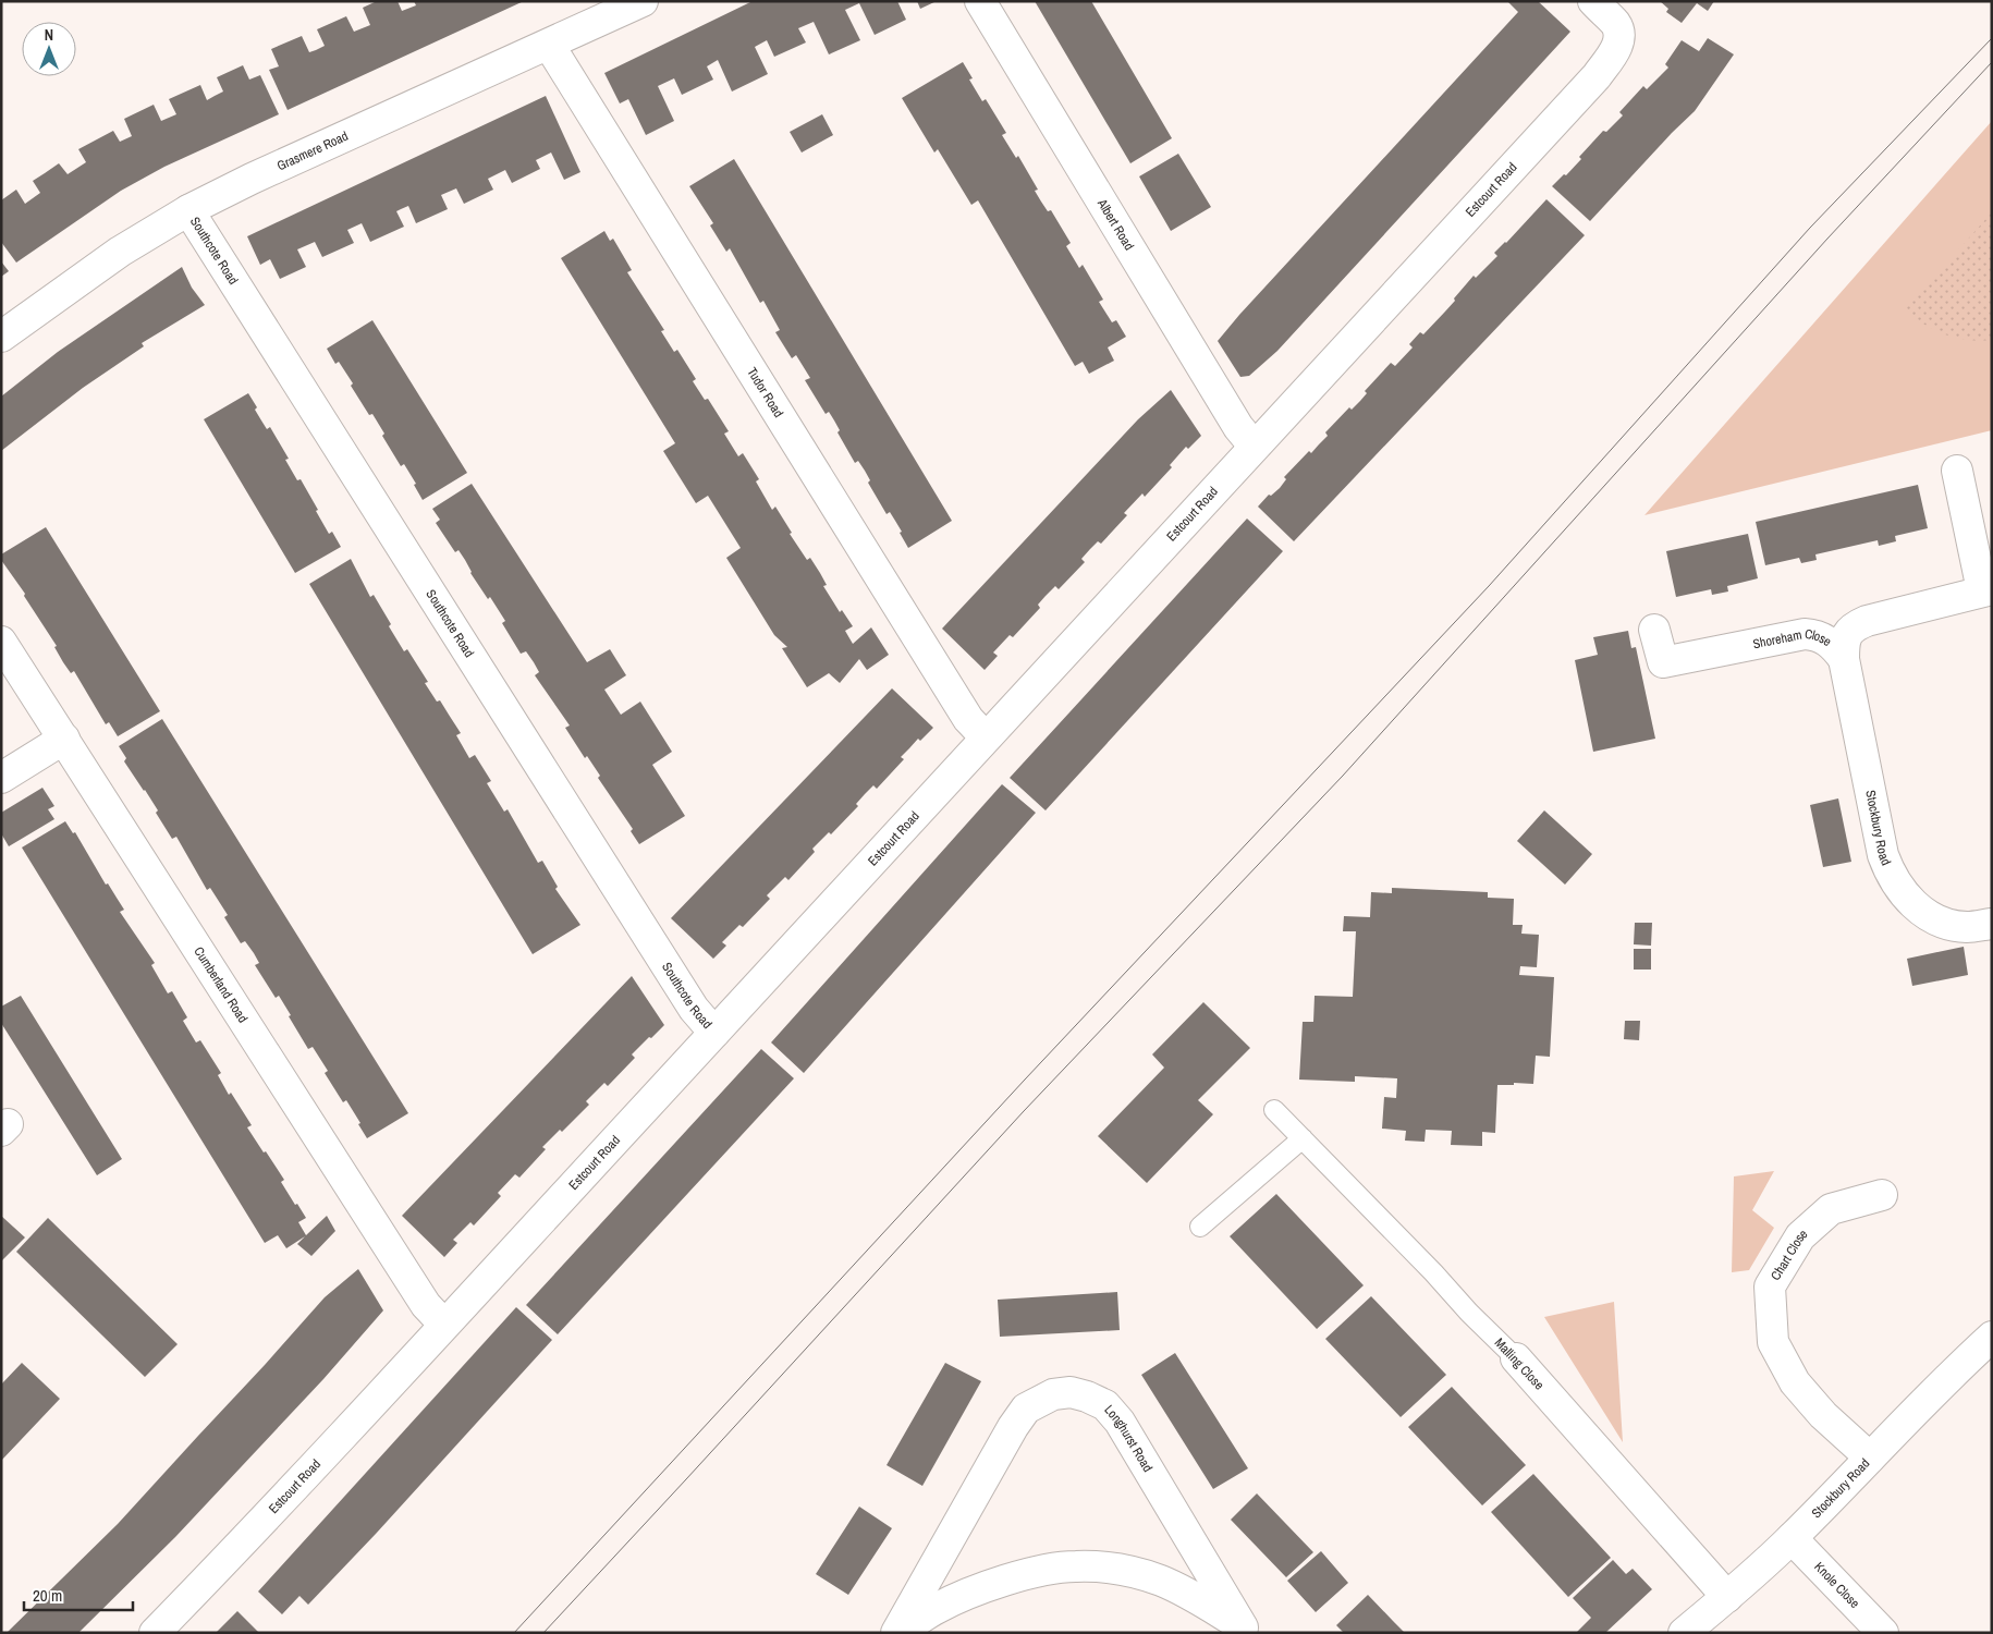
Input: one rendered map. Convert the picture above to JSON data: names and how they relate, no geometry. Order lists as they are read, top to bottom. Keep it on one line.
{"streets":{"street":["Grasmere Road","Estcourt Road","Albert Road","Southcote Road","Tudor Road","Shoreham Close","Stockbury Road","Cumberland Road","Chart Close","Malling Close","Longhurst Road","Knole Close"]},"crossings":[["Grasmere Road","Southcote Road"],["Grasmere Road","Tudor Road"],["Estcourt Road","Albert Road"],["Estcourt Road","Southcote Road"],["Estcourt Road","Tudor Road"],["Estcourt Road","Cumberland Road"],["Shoreham Close","Stockbury Road"],["Stockbury Road","Chart Close"],["Stockbury Road","Malling Close"],["Stockbury Road","Knole Close"]],"scale_bar":"20 m","north":"top"}
